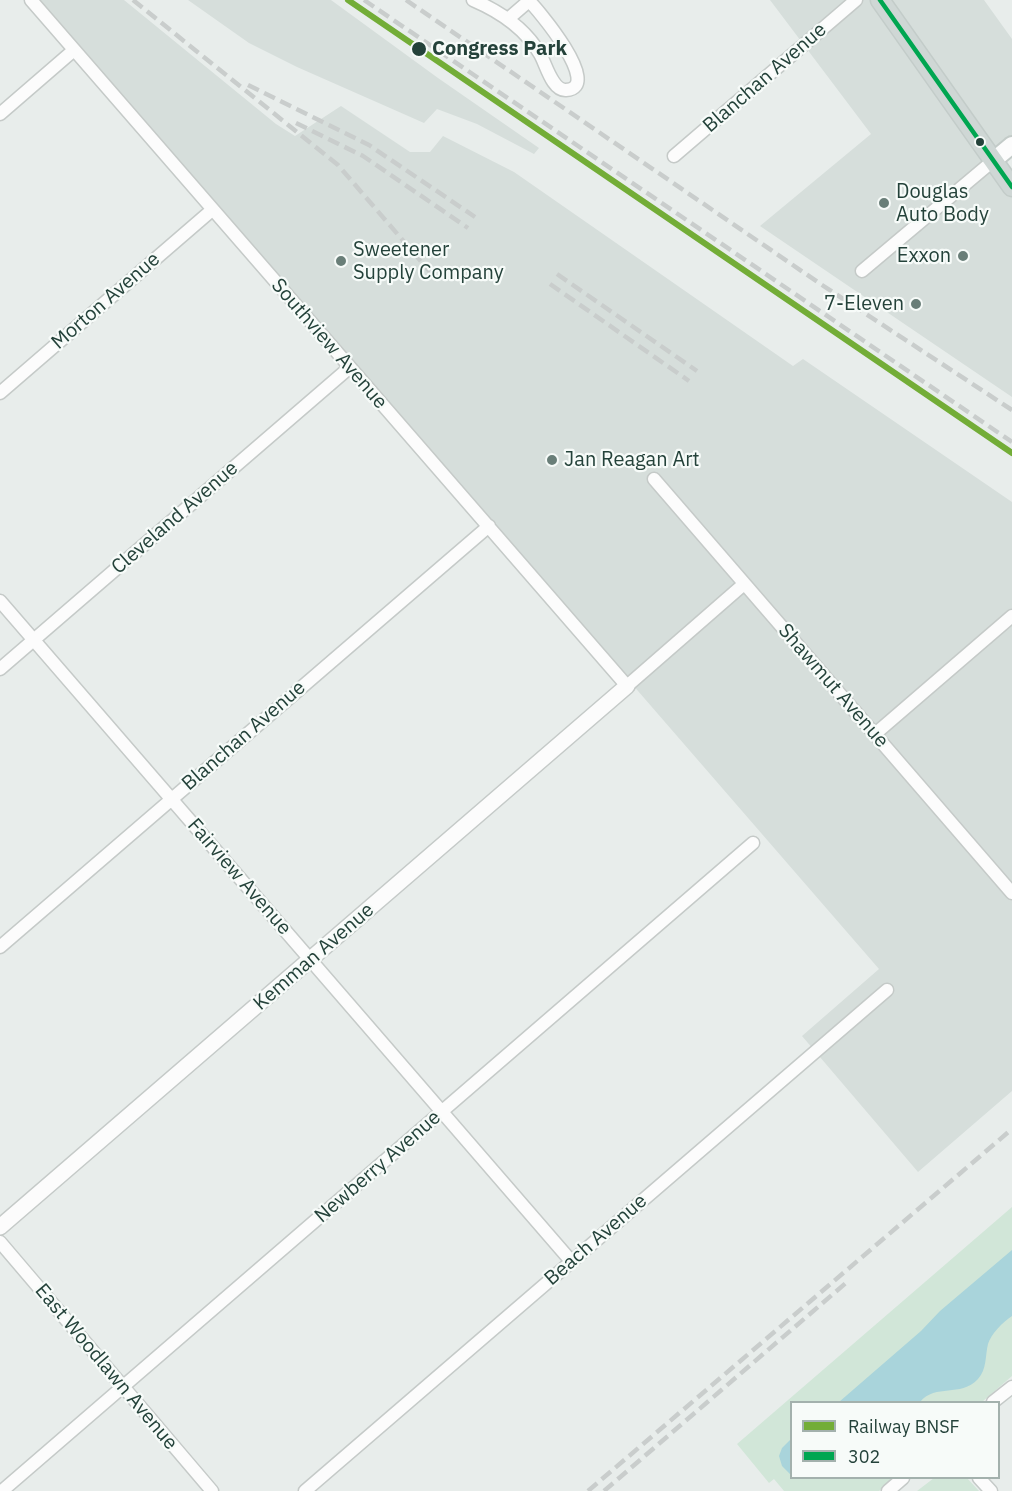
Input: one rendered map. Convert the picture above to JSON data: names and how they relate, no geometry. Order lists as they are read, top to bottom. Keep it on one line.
{"streets":{"street":["Blanchan Avenue","Morton Avenue","Southview Avenue","Cleveland Avenue","Shawmut Avenue","Fairview Avenue","Kemman Avenue","Newberry Avenue","Beach Avenue","East Woodlawn Avenue"]},"crossings":[["Blanchan Avenue","Southview Avenue"],["Blanchan Avenue","Fairview Avenue"],["Morton Avenue","Southview Avenue"],["Southview Avenue","Cleveland Avenue"],["Southview Avenue","Kemman Avenue"],["Cleveland Avenue","Fairview Avenue"],["Fairview Avenue","Kemman Avenue"],["Fairview Avenue","Newberry Avenue"],["Fairview Avenue","Beach Avenue"],["Newberry Avenue","East Woodlawn Avenue"]],"places":["Congress Park","Douglas Auto Body","Exxon","Sweetener Supply Company","7-Eleven","Jan Reagan Art"],"lines":["rail line BNSF","transit line 302"],"legend":["Railway BNSF","302"]}
